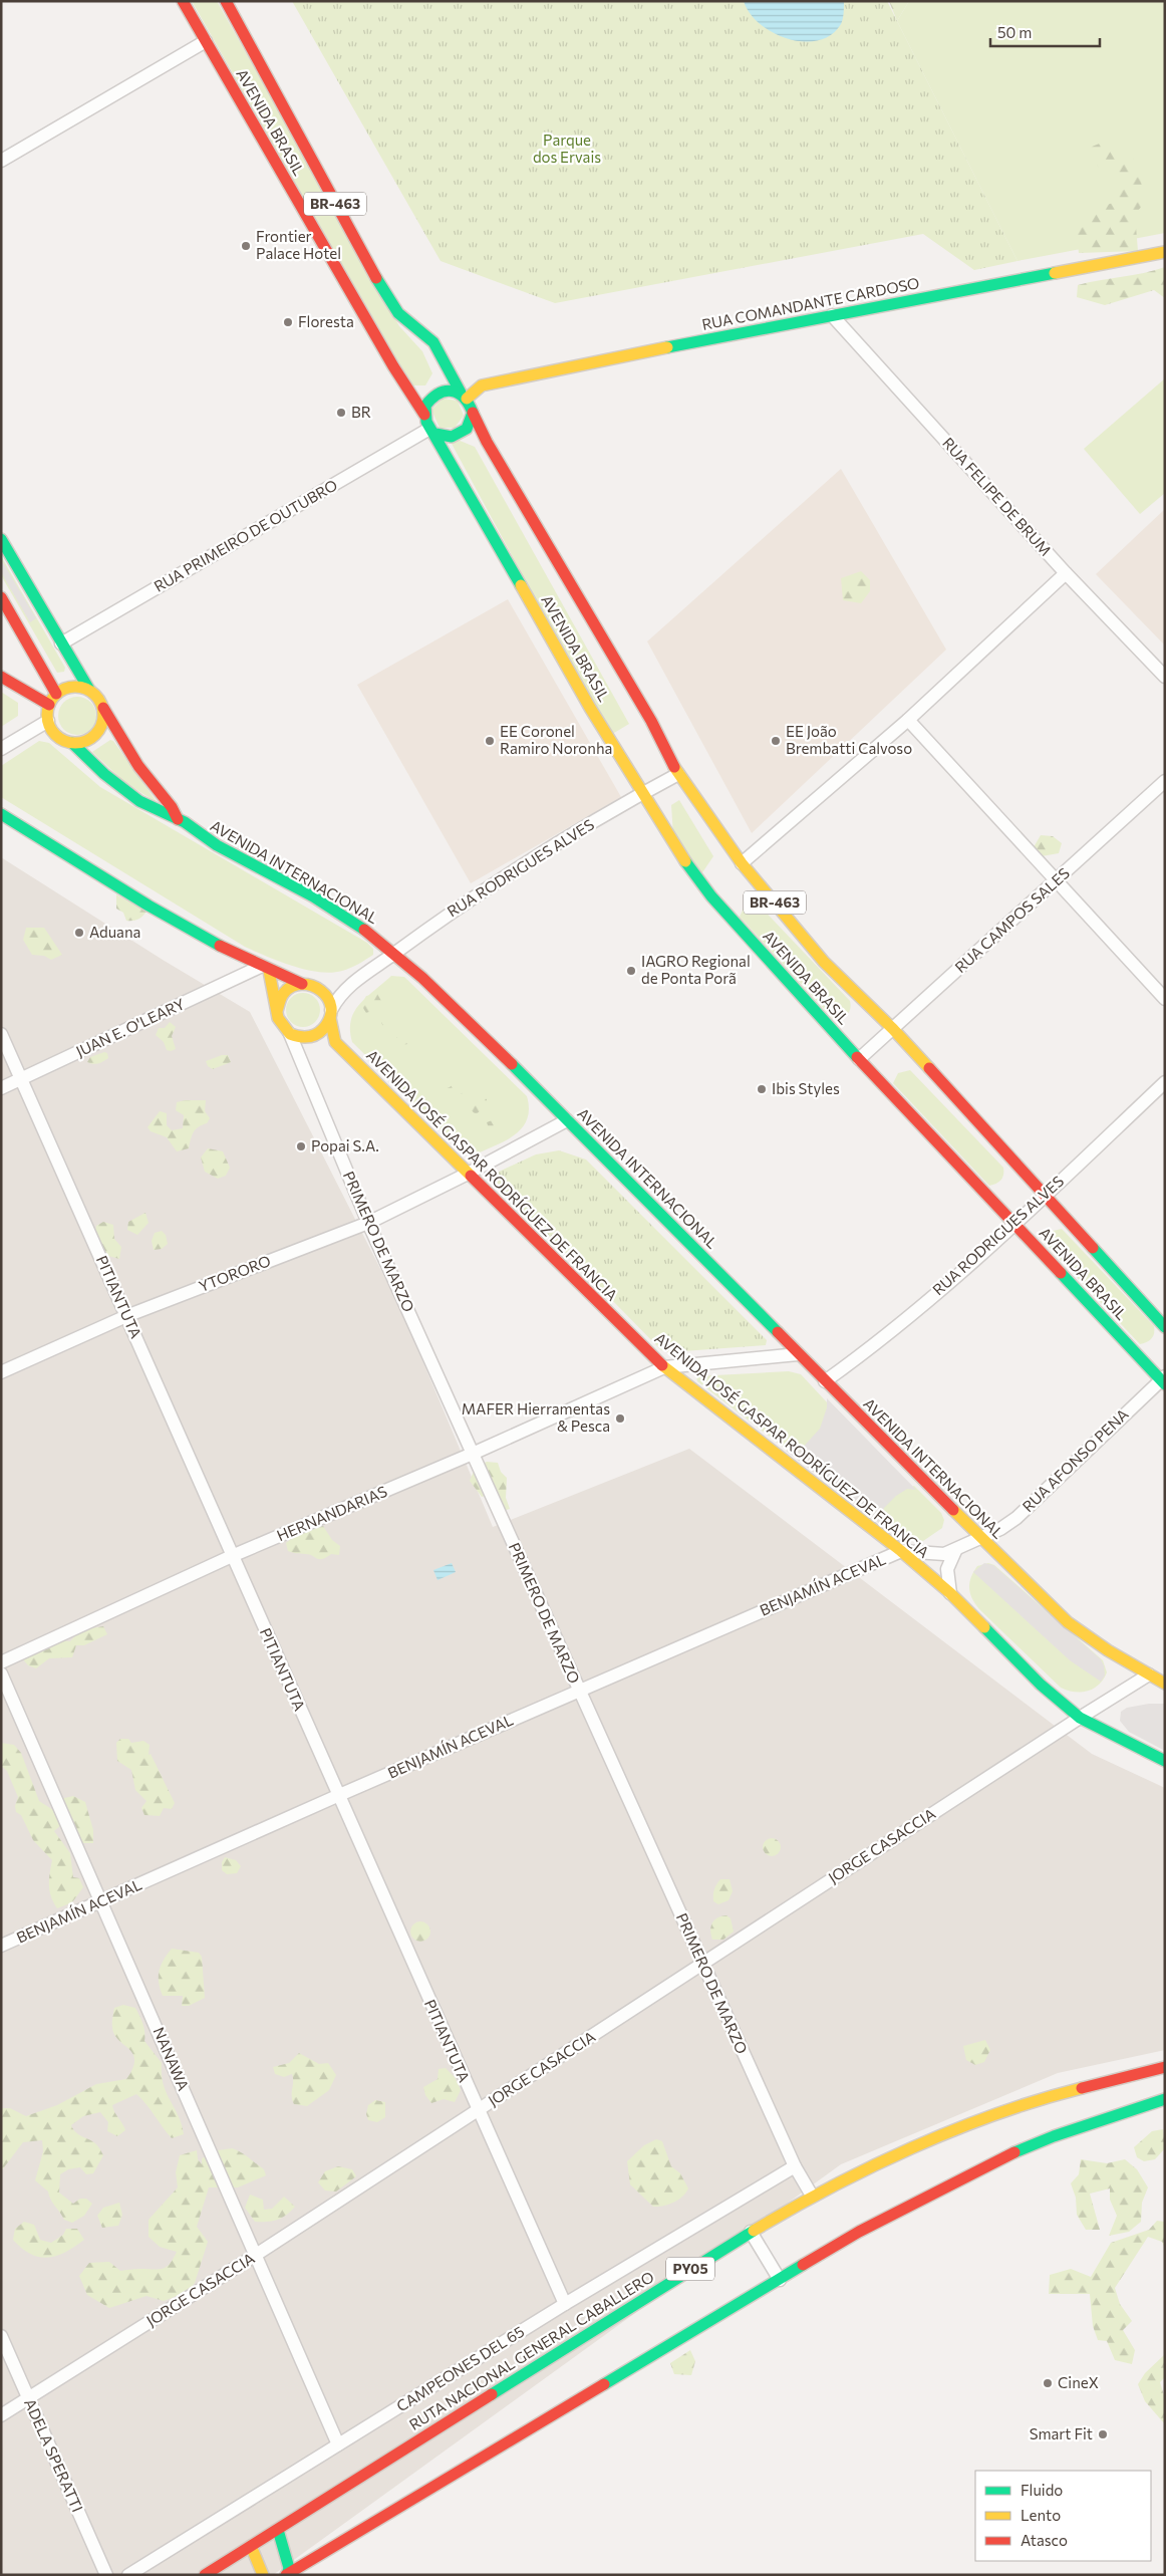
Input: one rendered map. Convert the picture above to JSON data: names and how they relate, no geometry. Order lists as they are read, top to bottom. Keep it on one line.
{"streets":{"main road":["AVENIDA BRASIL","BR-463","RUA COMANDANTE CARDOSO","AVENIDA INTERNACIONAL","AVENIDA JOSÉ GASPAR RODRÍGUEZ DE FRANCIA","PY05","RUTA NACIONAL GENERAL CABALLERO"],"street":["RUA FELIPE DE BRUM","RUA PRIMEIRO DE OUTUBRO","RUA RODRIGUES ALVES","RUA CAMPOS SALES","JUAN E. O'LEARY","PRIMERO DE MARZO","YTORORO","PITIANTUTA","RUA AFONSO PENA","HERNANDARIAS","BENJAMÍN ACEVAL","JORGE CASACCIA","NANAWA","CAMPEONES DEL 65","ADELA SPERATTI"]},"crossings":[["AVENIDA BRASIL","RUA COMANDANTE CARDOSO"],["AVENIDA BRASIL","RUA PRIMEIRO DE OUTUBRO"],["AVENIDA BRASIL","RUA RODRIGUES ALVES"],["AVENIDA BRASIL","RUA CAMPOS SALES"],["AVENIDA BRASIL","RUA AFONSO PENA"],["RUA COMANDANTE CARDOSO","RUA FELIPE DE BRUM"],["RUA COMANDANTE CARDOSO","RUA PRIMEIRO DE OUTUBRO"],["RUA RODRIGUES ALVES","AVENIDA INTERNACIONAL"],["AVENIDA INTERNACIONAL","YTORORO"],["AVENIDA INTERNACIONAL","RUA AFONSO PENA"],["AVENIDA INTERNACIONAL","HERNANDARIAS"],["AVENIDA INTERNACIONAL","JORGE CASACCIA"],["JUAN E. O'LEARY","PITIANTUTA"],["AVENIDA JOSÉ GASPAR RODRÍGUEZ DE FRANCIA","YTORORO"],["AVENIDA JOSÉ GASPAR RODRÍGUEZ DE FRANCIA","RUA AFONSO PENA"],["AVENIDA JOSÉ GASPAR RODRÍGUEZ DE FRANCIA","HERNANDARIAS"],["AVENIDA JOSÉ GASPAR RODRÍGUEZ DE FRANCIA","BENJAMÍN ACEVAL"],["AVENIDA JOSÉ GASPAR RODRÍGUEZ DE FRANCIA","JORGE CASACCIA"],["PRIMERO DE MARZO","YTORORO"],["PRIMERO DE MARZO","HERNANDARIAS"],["PRIMERO DE MARZO","BENJAMÍN ACEVAL"],["PRIMERO DE MARZO","JORGE CASACCIA"],["PRIMERO DE MARZO","RUTA NACIONAL GENERAL CABALLERO"],["PRIMERO DE MARZO","CAMPEONES DEL 65"],["YTORORO","PITIANTUTA"],["PITIANTUTA","HERNANDARIAS"],["PITIANTUTA","BENJAMÍN ACEVAL"],["PITIANTUTA","JORGE CASACCIA"],["PITIANTUTA","CAMPEONES DEL 65"],["RUA AFONSO PENA","BENJAMÍN ACEVAL"],["BENJAMÍN ACEVAL","NANAWA"],["JORGE CASACCIA","NANAWA"],["JORGE CASACCIA","ADELA SPERATTI"],["NANAWA","CAMPEONES DEL 65"]],"parks":["Parque dos Ervais"],"places":["Frontier Palace Hotel","Floresta","BR","EE Coronel Ramiro Noronha","EE João Brembatti Calvoso","Aduana","IAGRO Regional de Ponta Porã","Ibis Styles","Popai S.A.","MAFER Hierramentas & Pesca","CineX","Smart Fit"],"legend":["Fluido","Lento","Atasco"],"scale_bar":"50 m"}
